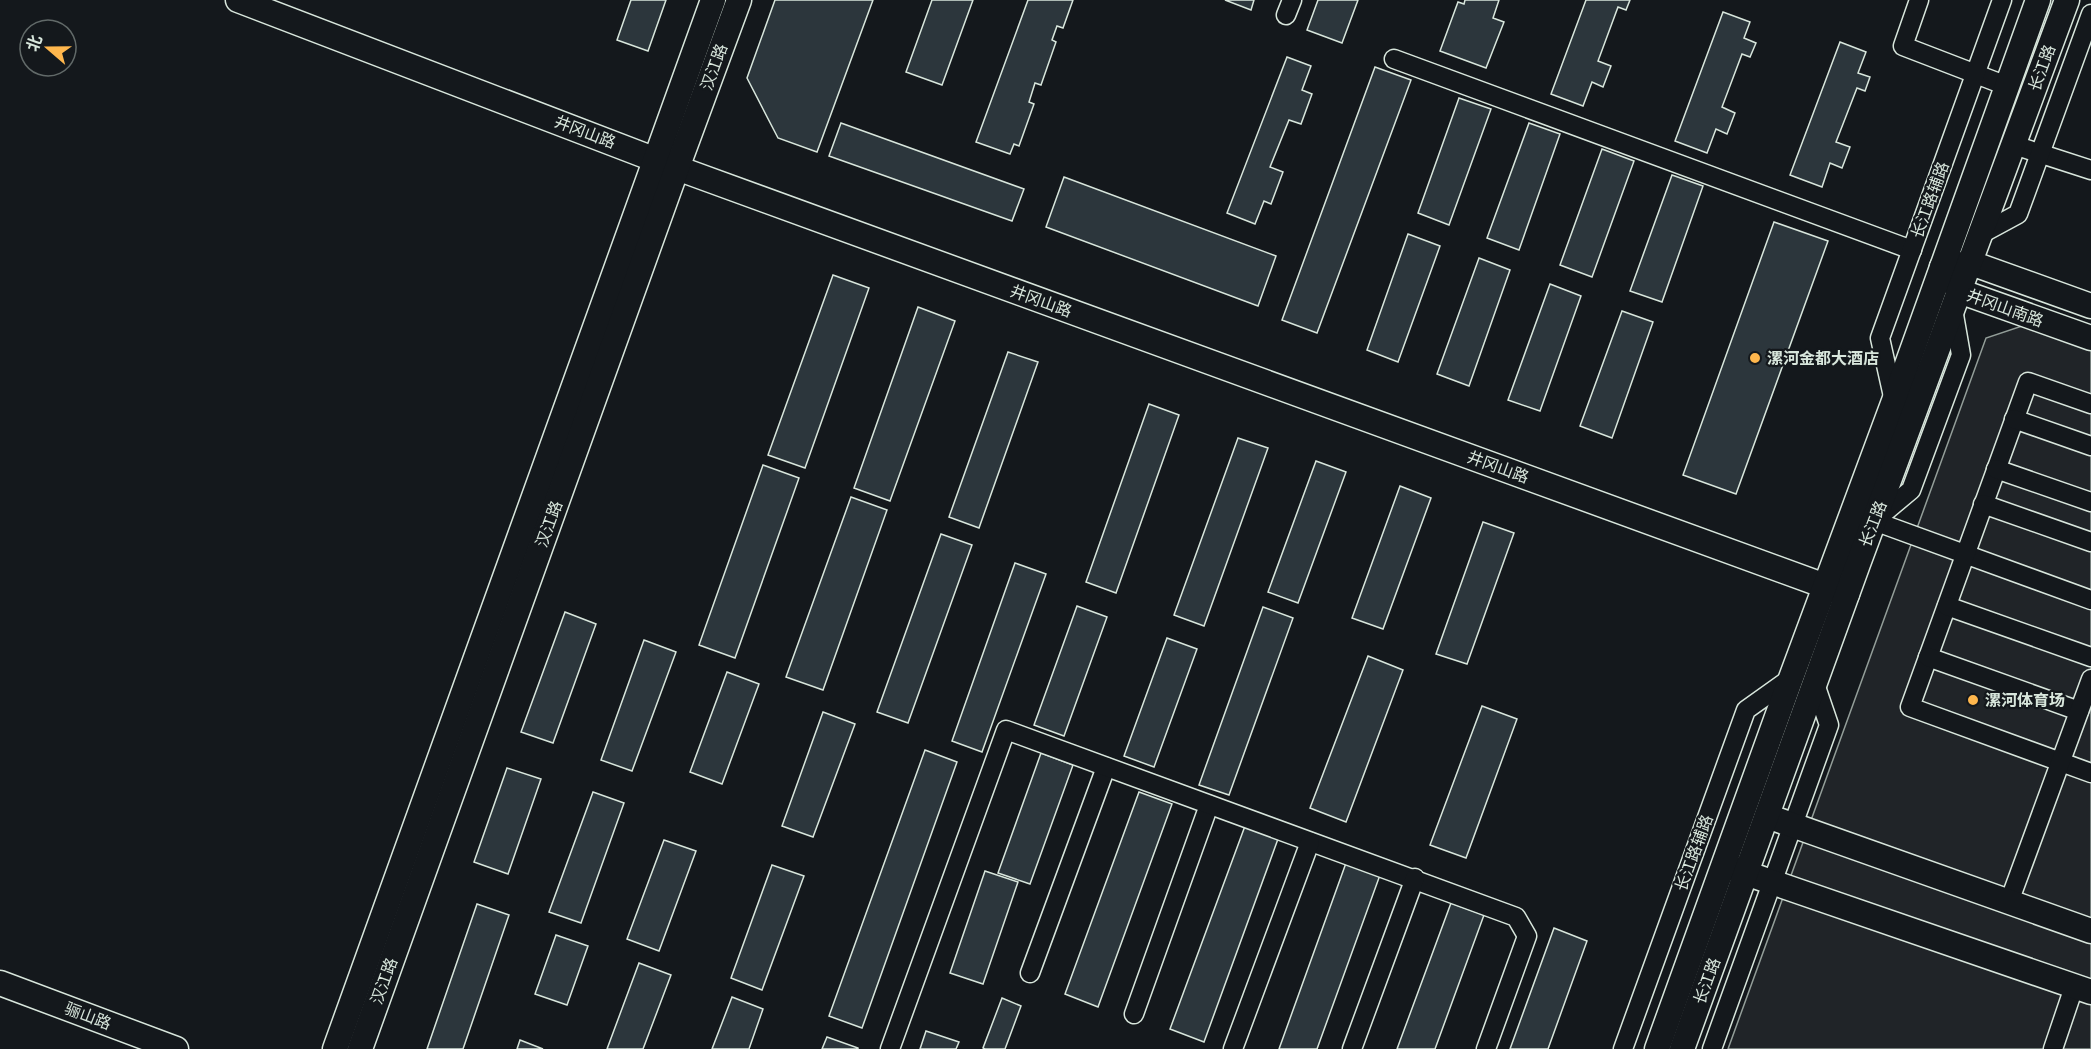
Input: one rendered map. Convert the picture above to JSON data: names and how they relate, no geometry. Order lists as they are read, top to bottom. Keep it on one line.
{"streets":{"street":["汉江路","长江路","井冈山路","长江路辅路","井冈山南路","骊山路"]},"crossings":[["汉江路","井冈山路"],["长江路","井冈山路"],["长江路","长江路辅路"],["长江路","井冈山南路"]],"places":["漯河金都大酒店","漯河体育场"],"north":"left"}
